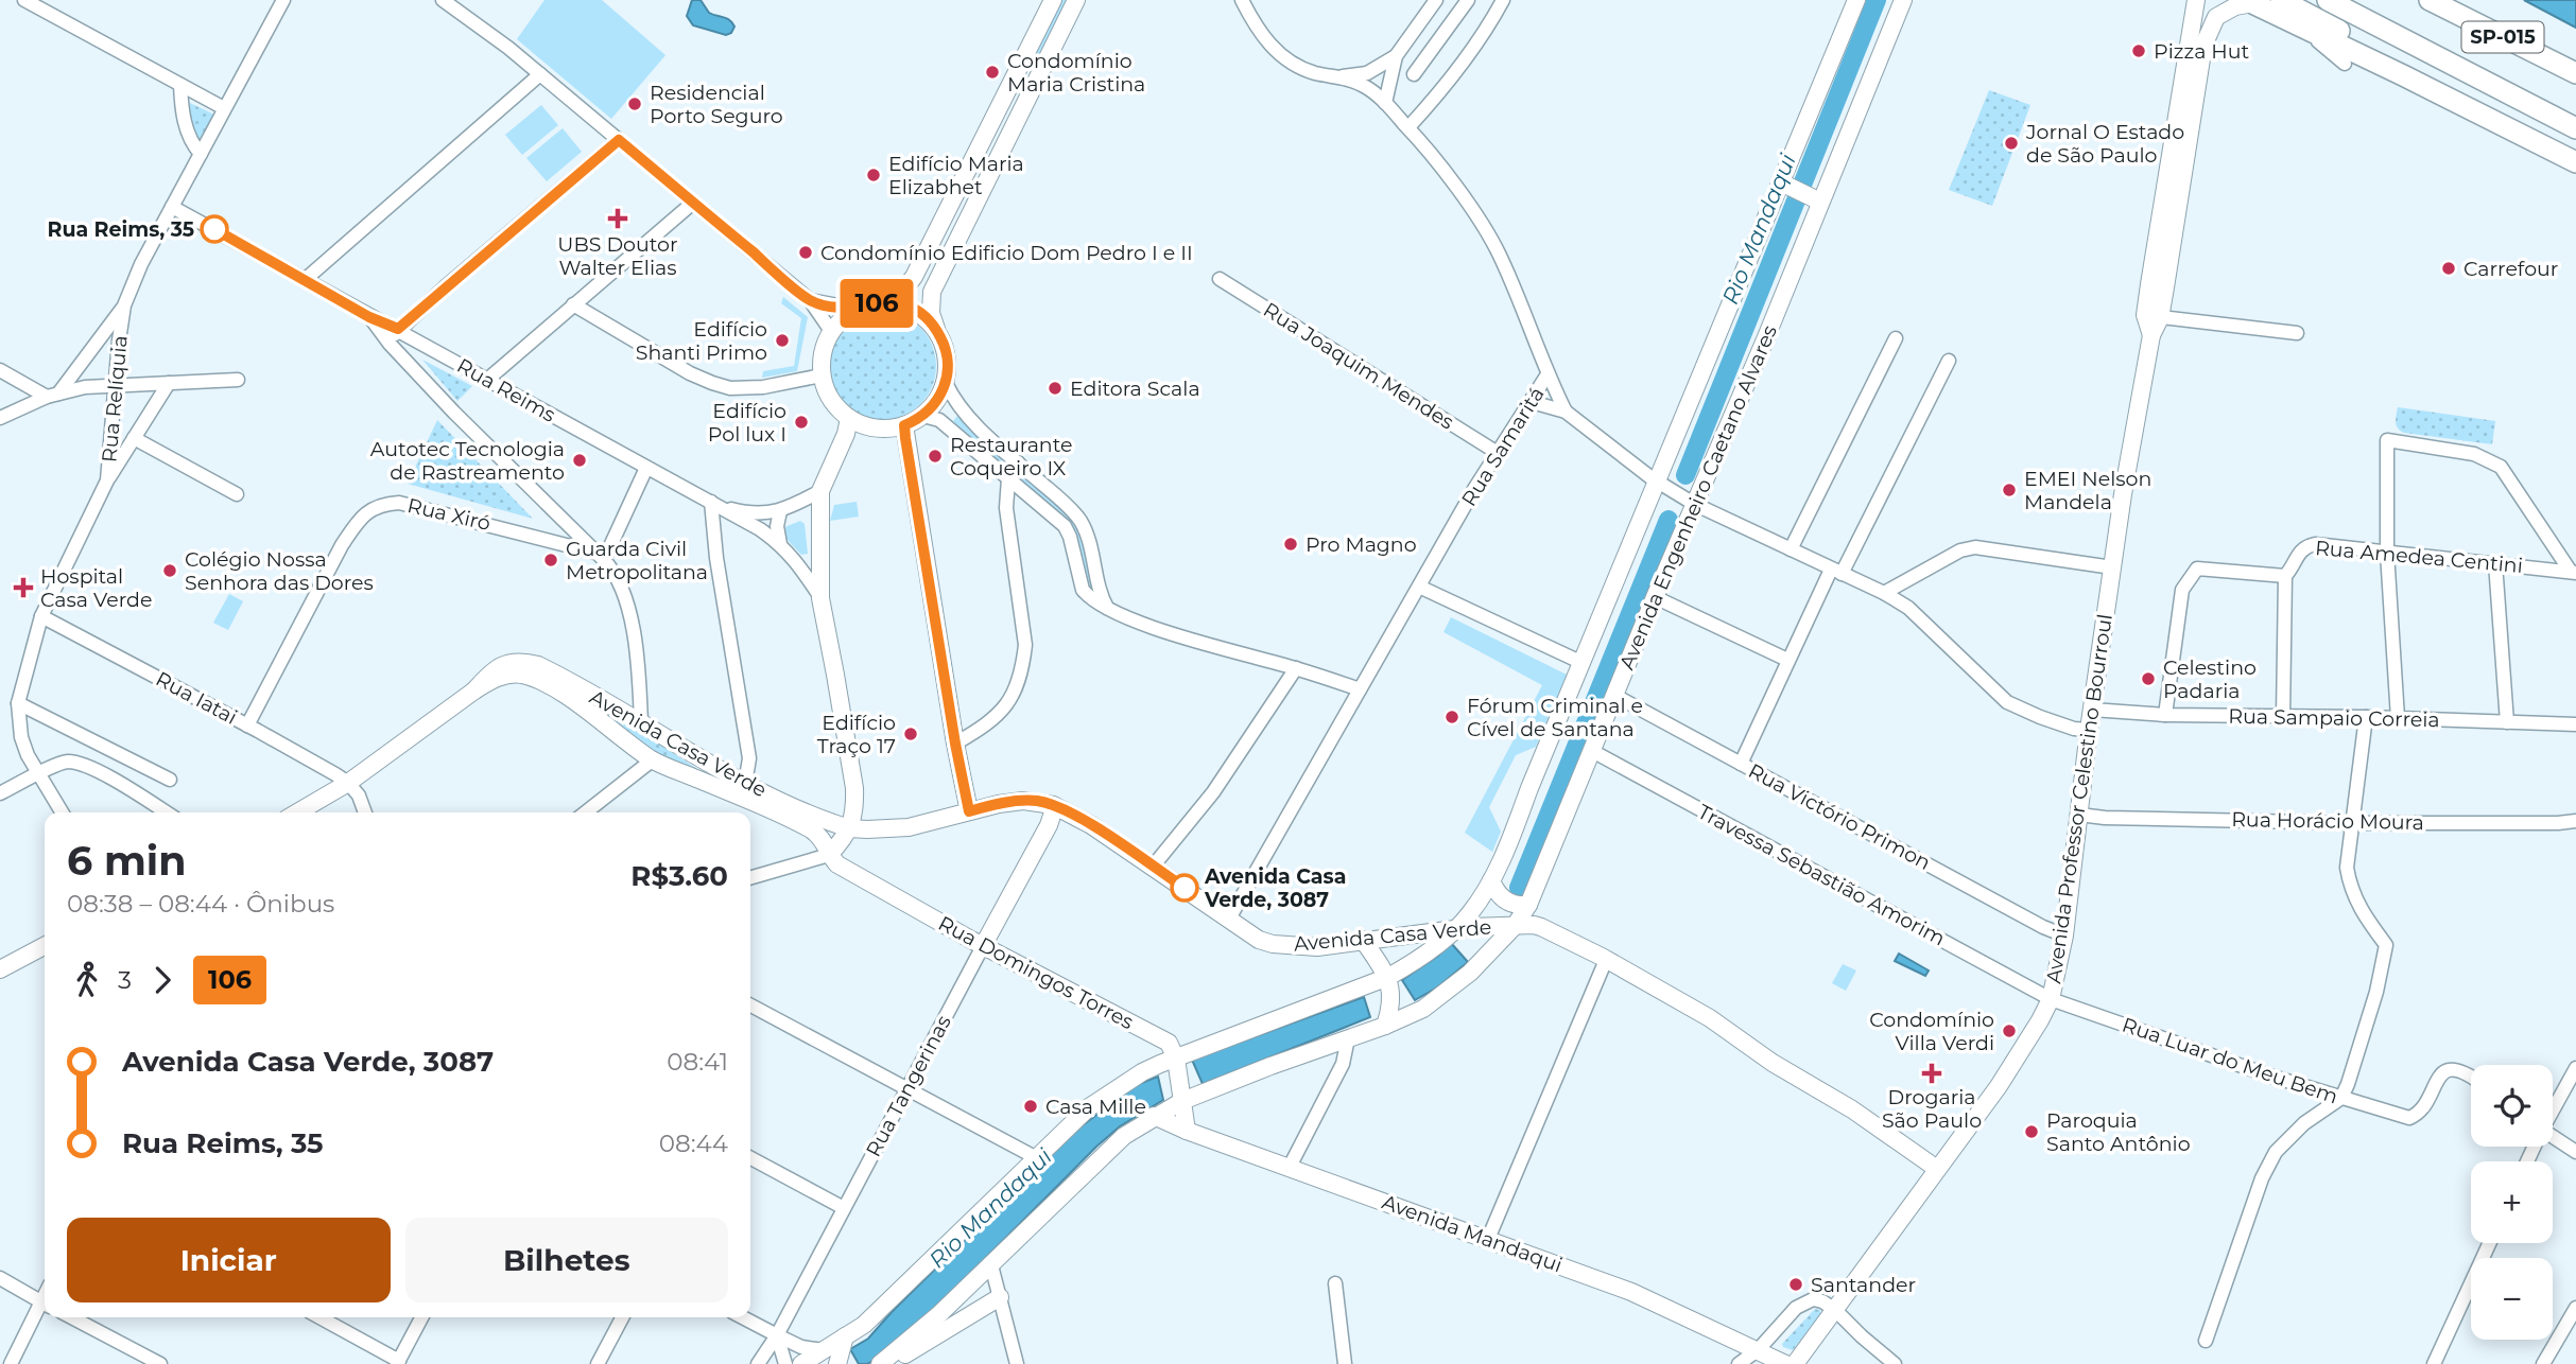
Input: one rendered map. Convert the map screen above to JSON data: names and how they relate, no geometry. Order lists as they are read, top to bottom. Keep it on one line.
{"streets":{"highway":["SP-015"],"main road":["Rua Reims","Avenida Engenheiro Caetano Alvares","Avenida Casa Verde","Avenida Professor Celestino Bourroul","Rua Domingos Torres","Rua Tangerinas","Avenida Mandaqui"],"street":["Rua Joaquim Mendes","Rua Relíquia","Rua Samaritá","Rua Xiró","Rua Amedea Centini","Rua Iatai","Rua Sampaio Correia","Rua Victório Primon","Rua Horácio Moura","Travessa Sebastião Amorim","Rua Luar do Meu Bem"]},"crossings":[["Rua Joaquim Mendes","Rua Samaritá"],["Rua Reims","Rua Relíquia"],["Rua Reims","Avenida Casa Verde"],["Rua Reims","Rua Domingos Torres"],["Rua Relíquia","Rua Iatai"],["Rua Samaritá","Avenida Casa Verde"],["Avenida Engenheiro Caetano Alvares","Avenida Casa Verde"],["Avenida Engenheiro Caetano Alvares","Rua Victório Primon"],["Avenida Engenheiro Caetano Alvares","Travessa Sebastião Amorim"],["Avenida Engenheiro Caetano Alvares","Rua Domingos Torres"],["Avenida Engenheiro Caetano Alvares","Avenida Mandaqui"],["Rua Xiró","Rua Iatai"],["Rua Iatai","Avenida Casa Verde"],["Rua Sampaio Correia","Avenida Professor Celestino Bourroul"],["Avenida Casa Verde","Avenida Professor Celestino Bourroul"],["Avenida Casa Verde","Rua Domingos Torres"],["Avenida Casa Verde","Rua Tangerinas"],["Avenida Professor Celestino Bourroul","Rua Victório Primon"],["Avenida Professor Celestino Bourroul","Rua Horácio Moura"],["Avenida Professor Celestino Bourroul","Travessa Sebastião Amorim"],["Avenida Professor Celestino Bourroul","Rua Luar do Meu Bem"],["Travessa Sebastião Amorim","Rua Luar do Meu Bem"],["Rua Domingos Torres","Rua Tangerinas"]],"water":["Rio Mandaqui"],"places":{"other":["Pizza Hut","Condomínio Maria Cristina","Residencial Porto Seguro","Jornal O Estado de São Paulo","Edifício Maria Elizabhet","Rua Reims, 35","Condomínio Edificio Dom Pedro I e II","Carrefour","Edifício Shanti Primo","Editora Scala","Edifício Pol lux I","Restaurante Coqueiro IX","Autotec Tecnologia de Rastreamento","EMEI Nelson Mandela","Pro Magno","Guarda Civil Metropolitana","Colégio Nossa Senhora das Dores","Celestino Padaria","Fórum Criminal e Cível de Santana","Edifício Traço 17","Avenida Casa Verde, 3087","Condomínio Villa Verdi","Casa Mille","Paroquia Santo Antônio","Santander"],"health":["UBS Doutor Walter Elias","Hospital Casa Verde","Drogaria São Paulo"]},"lines":["bus line 106"],"page":{"on_map":"106","heading":["6 min","08:38 – 08:44 · Ônibus","R$3.60"],"legs":["3","106"],"list":[{"name":"Avenida Casa Verde, 3087","value":"08:41"},{"name":"Rua Reims, 35","value":"08:44"}],"map_buttons":["+","−"],"buttons":["Iniciar","Bilhetes"]}}
